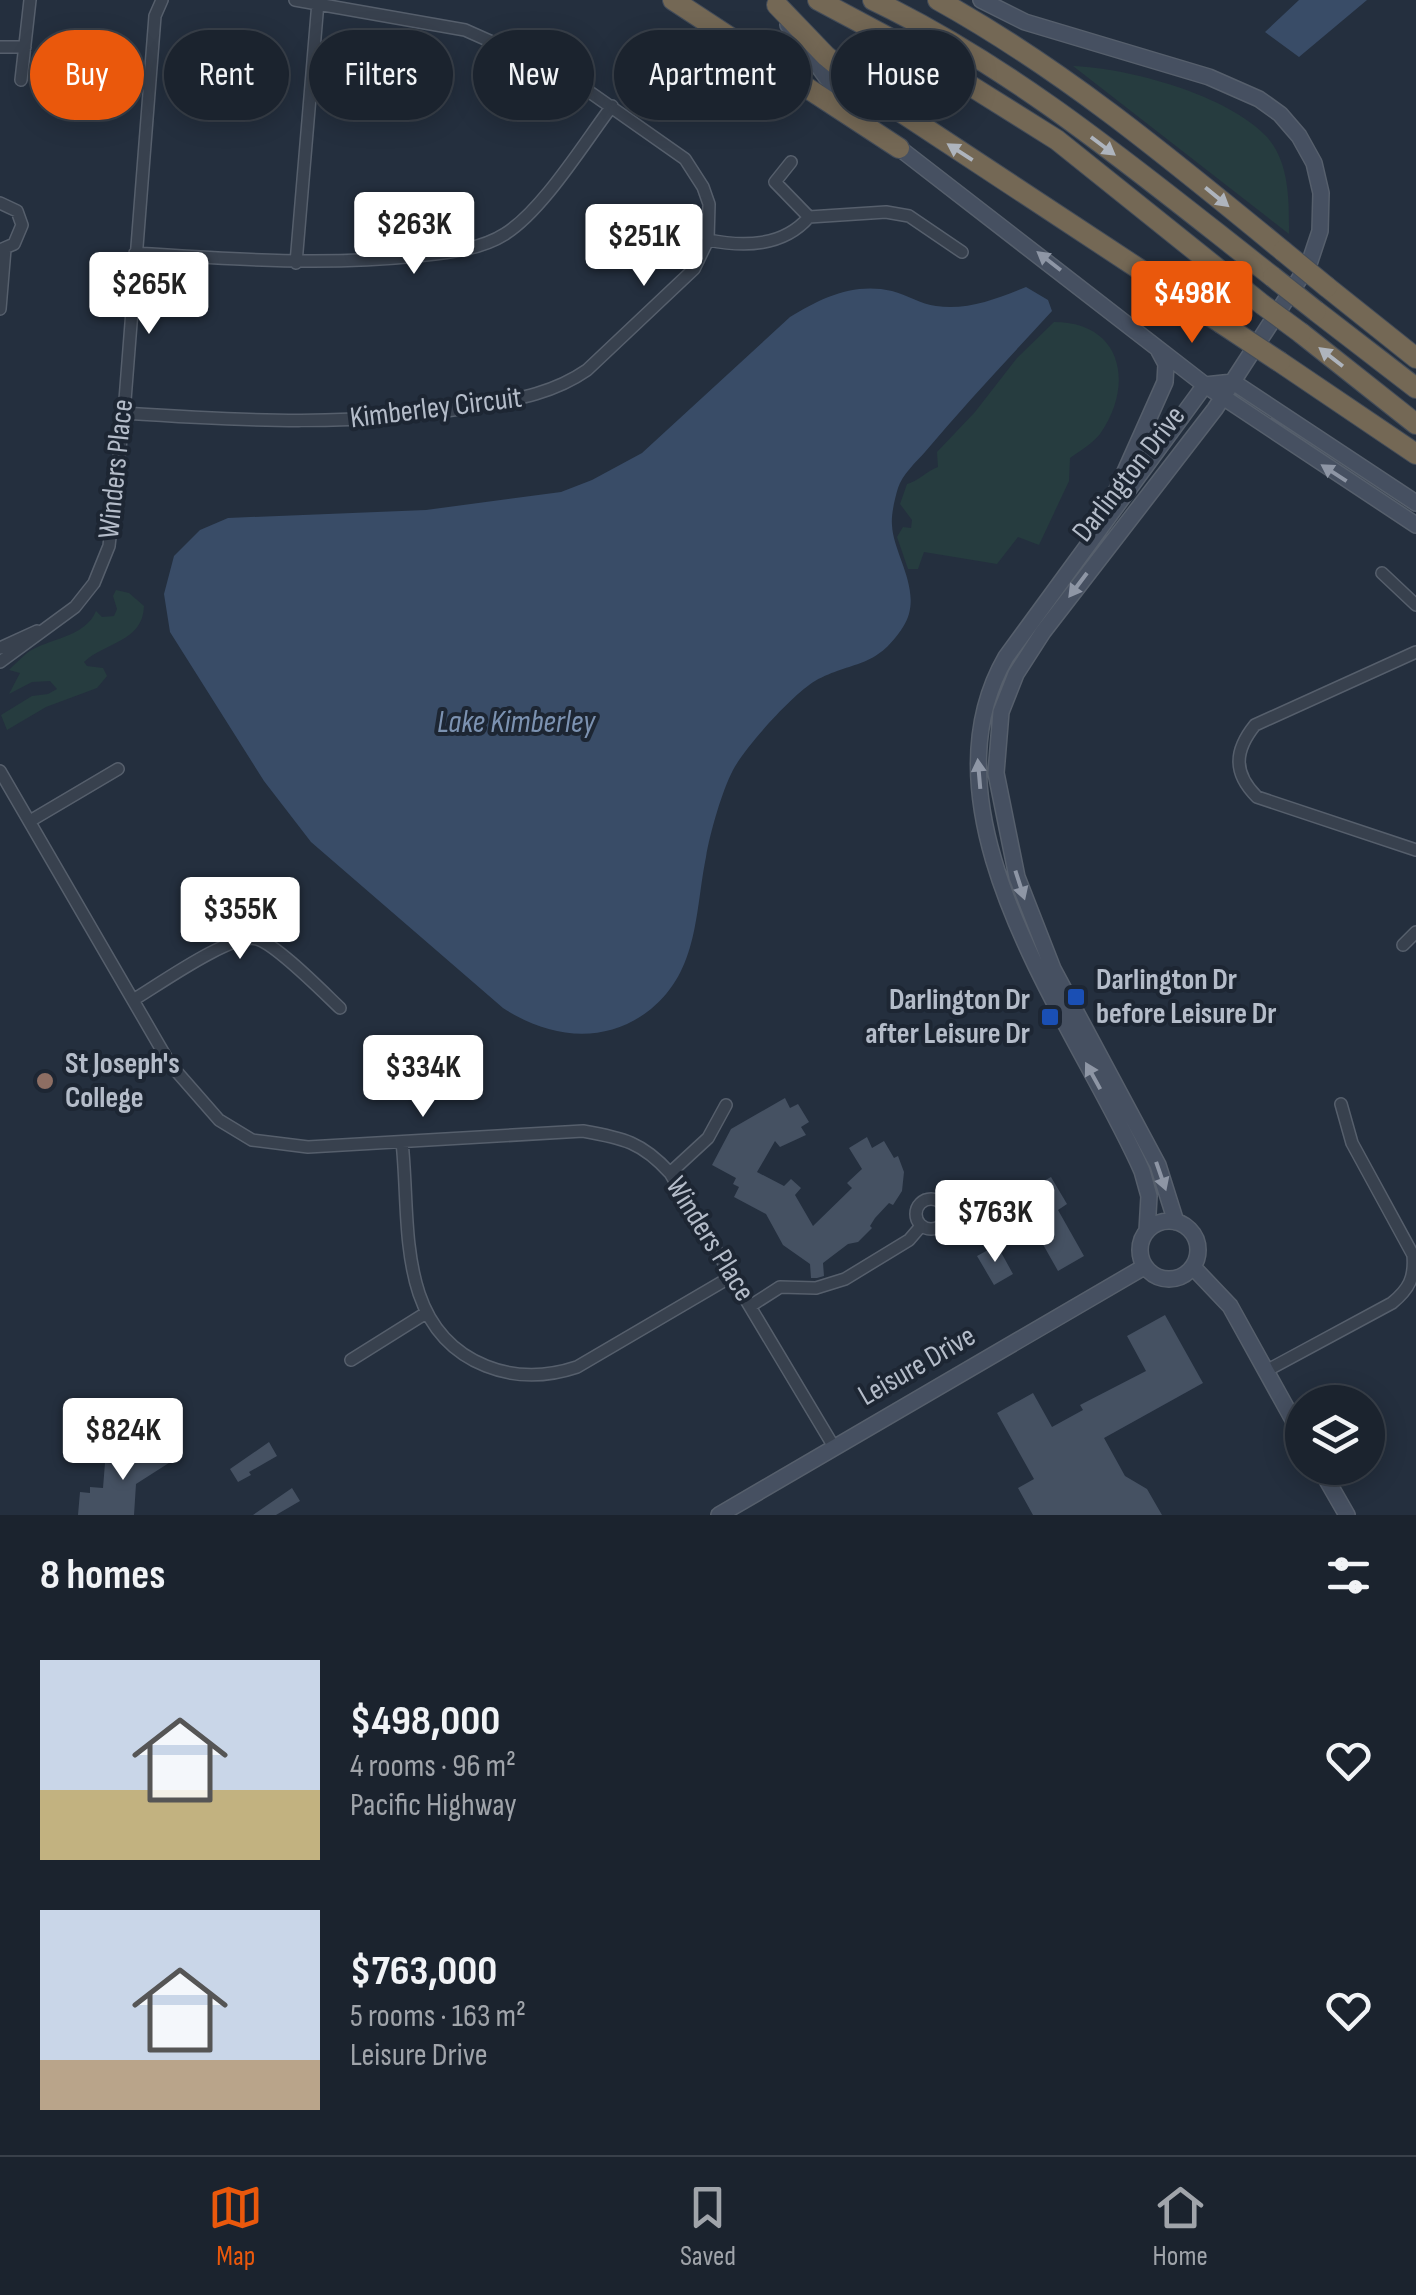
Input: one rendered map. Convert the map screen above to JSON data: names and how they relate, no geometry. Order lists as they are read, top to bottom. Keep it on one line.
{"streets":{"street":["Kimberley Circuit","Winders Place","Darlington Drive","Leisure Drive"]},"crossings":[["Kimberley Circuit","Winders Place"],["Winders Place","Leisure Drive"],["Darlington Drive","Leisure Drive"]],"water":["Lake Kimberley"],"places":{"transit":["Darlington Dr before Leisure Dr","Darlington Dr after Leisure Dr"],"other":["St Joseph's College"]},"page":{"chip":["Buy","Rent","Filters","New","Apartment","House"],"price":["$263K","$251K","$265K","$498K","$355K","$334K","$763K","$824K"],"heading":"8 homes","list":[{"name":"$498,000","note":"4 rooms · 96 m² · Pacific Highway"},{"name":"$763,000","note":"5 rooms · 163 m² · Leisure Drive"}],"tabs":["Map","Saved","Home"]}}
